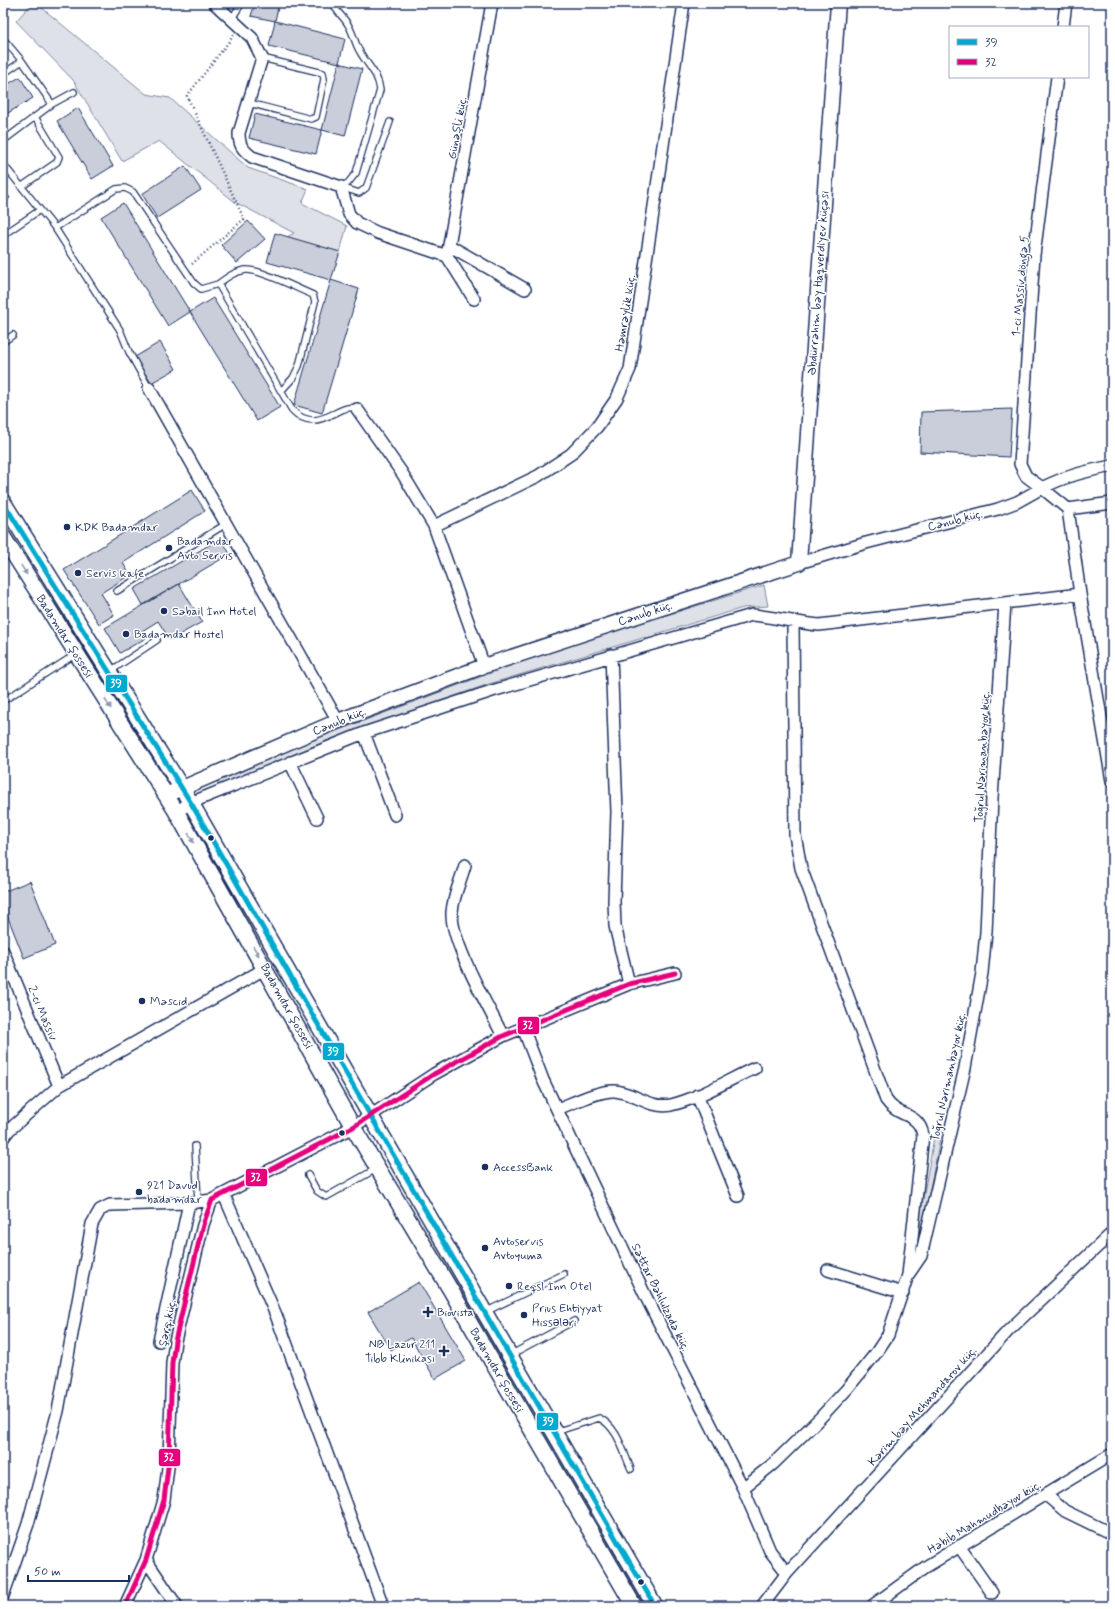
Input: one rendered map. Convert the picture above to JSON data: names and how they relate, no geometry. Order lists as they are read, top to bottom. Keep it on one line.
{"streets":{"main road":["Badamdar şossesi"],"street":["Günəşli küç.","Əbdürrəhim bəy Haqverdiyev küçəsi","1-ci Massiv döngə 5","Həmrəylik küç.","Cənub küç.","Toğrul Nərimanbəyov küç.","2-ci Massiv","Səttar Bəhlulzadə küç.","Şərq küç.","Kərim bəy Mehmandarov küç.","Həbib Mahmudbəyov küç."]},"crossings":[["Əbdürrəhim bəy Haqverdiyev küçəsi","Cənub küç."],["1-ci Massiv döngə 5","Cənub küç."],["Cənub küç.","Badamdar şossesi"],["Cənub küç.","Toğrul Nərimanbəyov küç."],["Toğrul Nərimanbəyov küç.","Səttar Bəhlulzadə küç."],["Səttar Bəhlulzadə küç.","Kərim bəy Mehmandarov küç."]],"places":{"other":["KDK Badamdar","Badamdar Avto Servis","Servis kafe","Səbail İnn Hotel","Badamdar Hostel","Məscid","AccessBank","921 Davud badamdar","Avtoservis Avtoyuma","Reqsl İnn Otel","Prius Ehtiyyat Hissәlәri"],"health":["Biovista","NB Lazur 211 Tibb Klinikası"]},"lines":["transit line 39","transit line 32"],"legend":["39","32"],"scale_bar":"50 m"}
